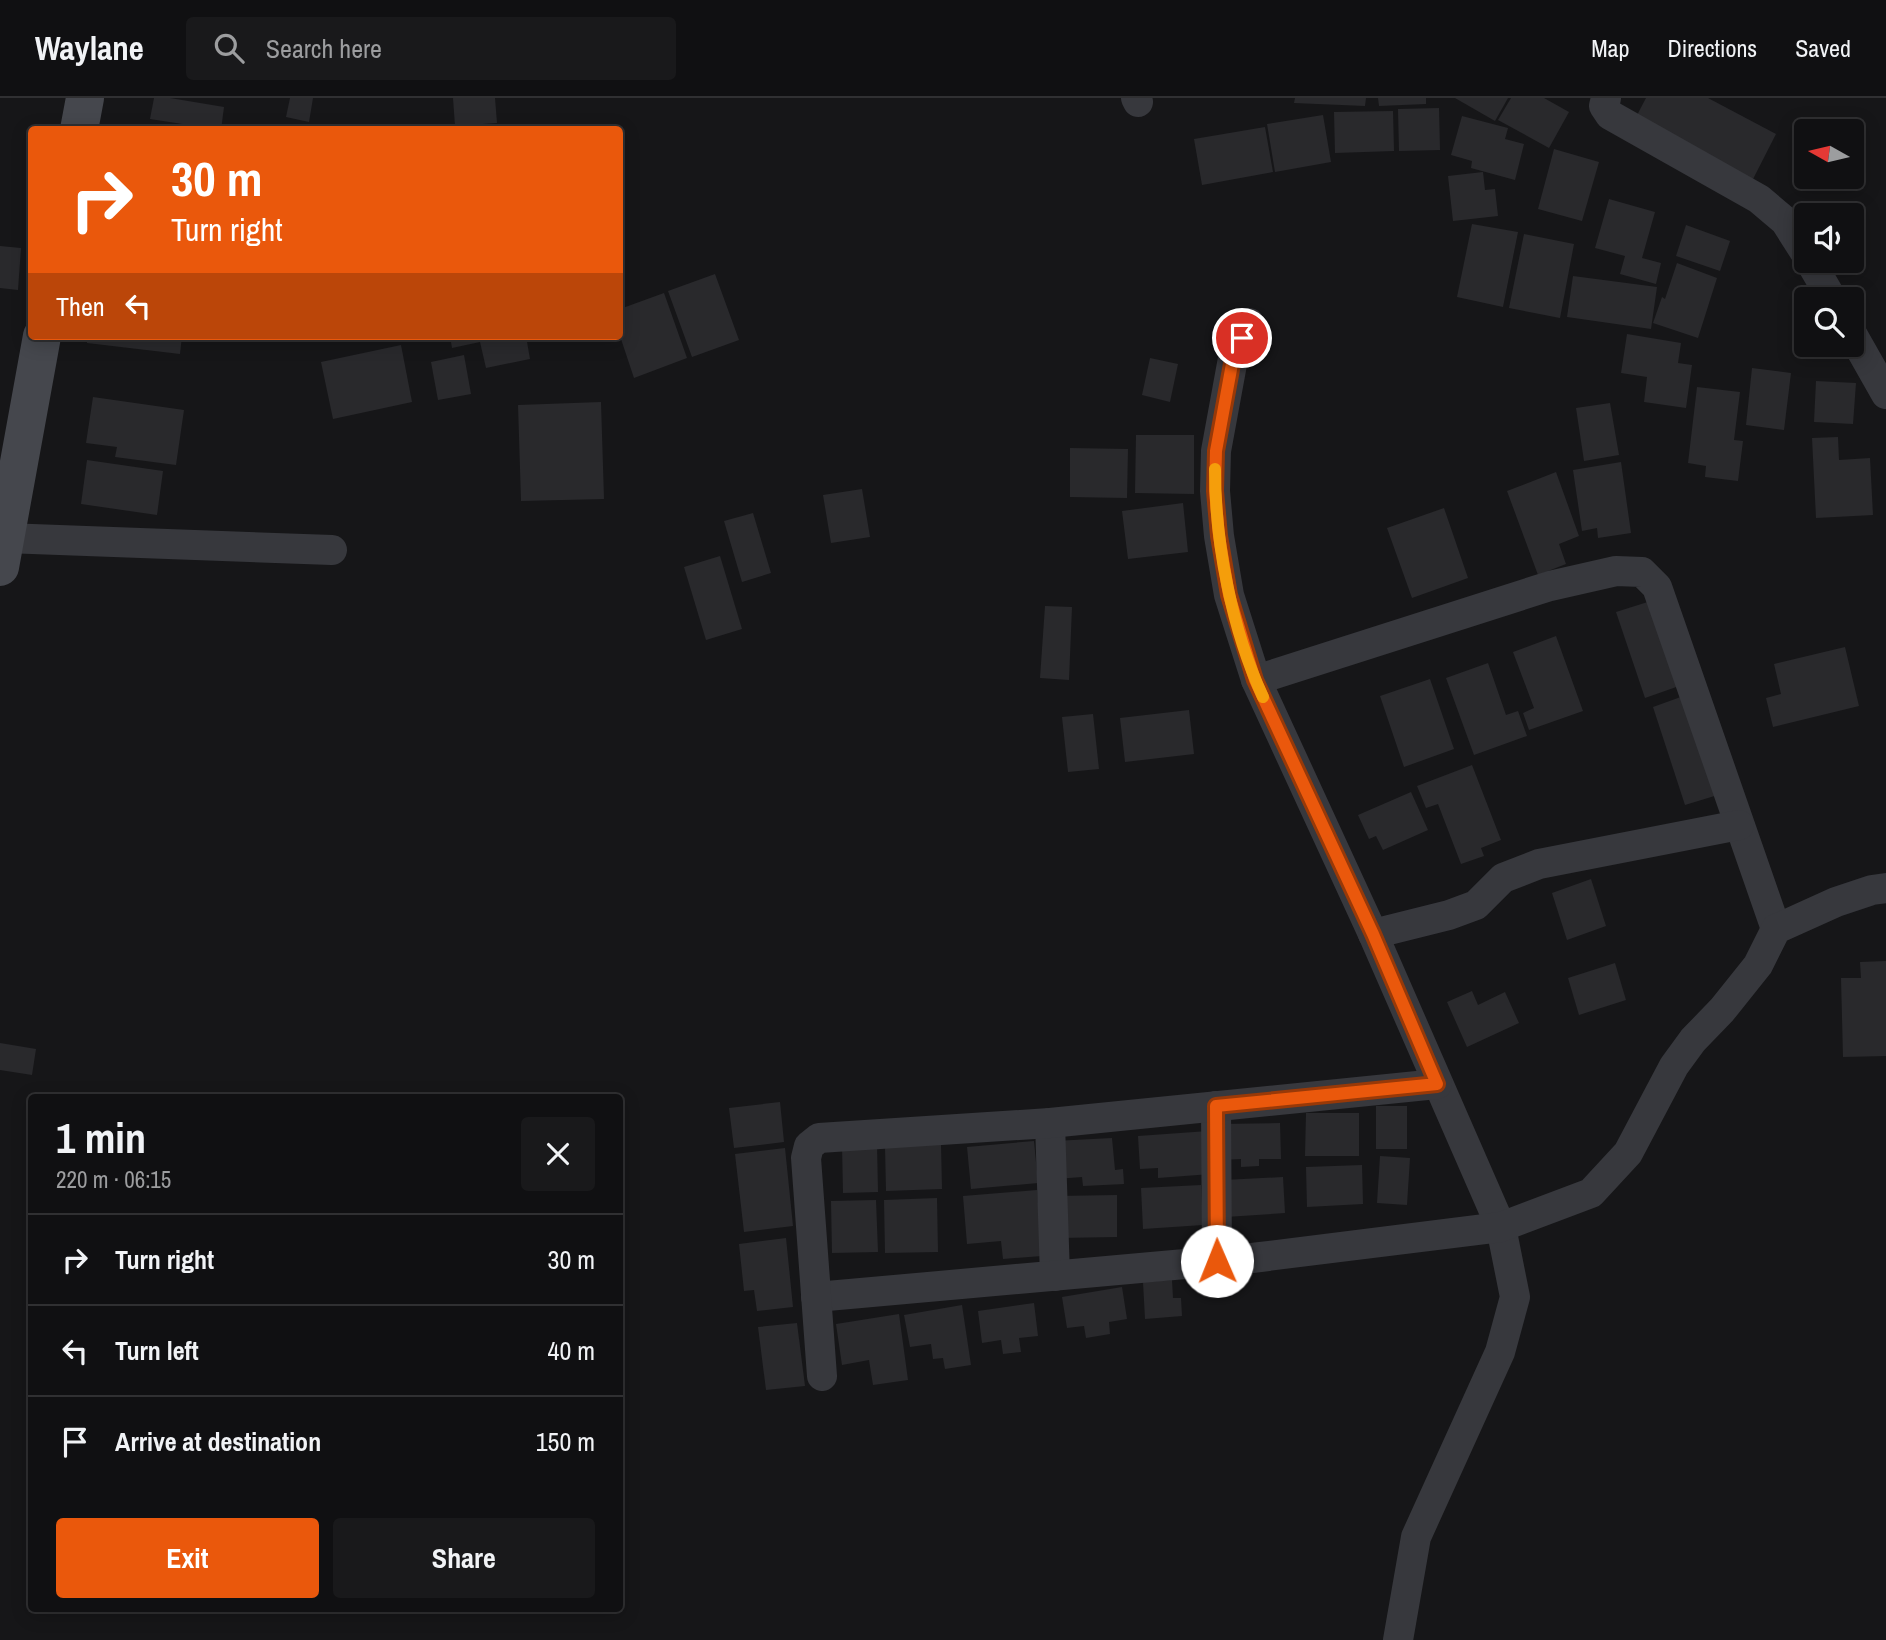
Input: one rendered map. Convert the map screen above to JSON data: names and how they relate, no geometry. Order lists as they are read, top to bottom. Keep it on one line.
{"north":"left","page":{"header":"Waylane","search":"Search here","nav":["Map","Directions","Saved"],"turn":["30 m","Turn right"],"then":"Then","heading":["1 min","220 m · 06:15"],"list":[{"name":"Turn right","value":"30 m"},{"name":"Turn left","value":"40 m"},{"name":"Arrive at destination","value":"150 m"}],"buttons":["Exit","Share"]}}
